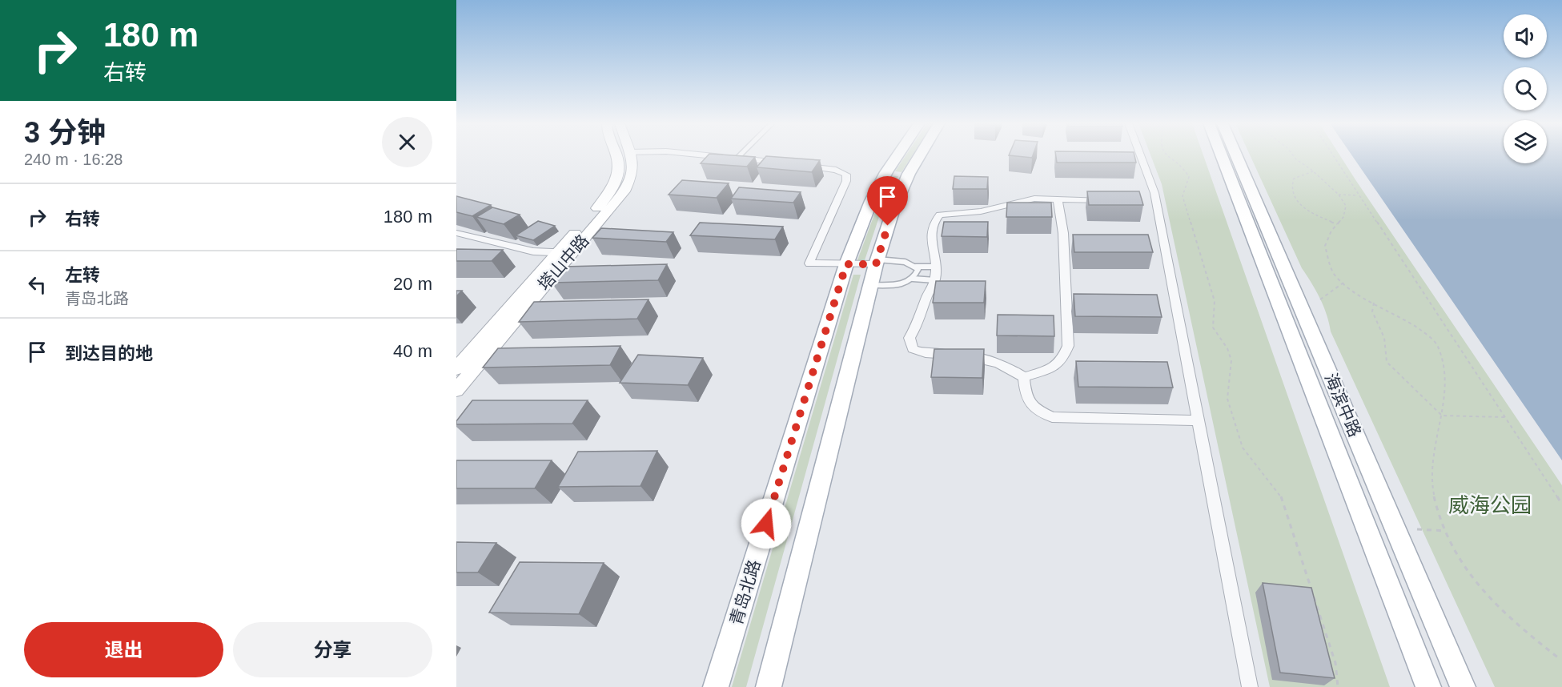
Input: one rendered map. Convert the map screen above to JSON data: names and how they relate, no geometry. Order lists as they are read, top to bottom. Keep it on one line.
{"streets":{"main road":["塔山中路","海滨中路","青岛北路"]},"parks":["威海公园"],"page":{"turn":["180 m","右转"],"heading":["3 分钟","240 m · 16:28"],"list":[{"name":"右转","value":"180 m"},{"name":"左转","note":"青岛北路","value":"20 m"},{"name":"到达目的地","value":"40 m"}],"buttons":["退出","分享"]}}
